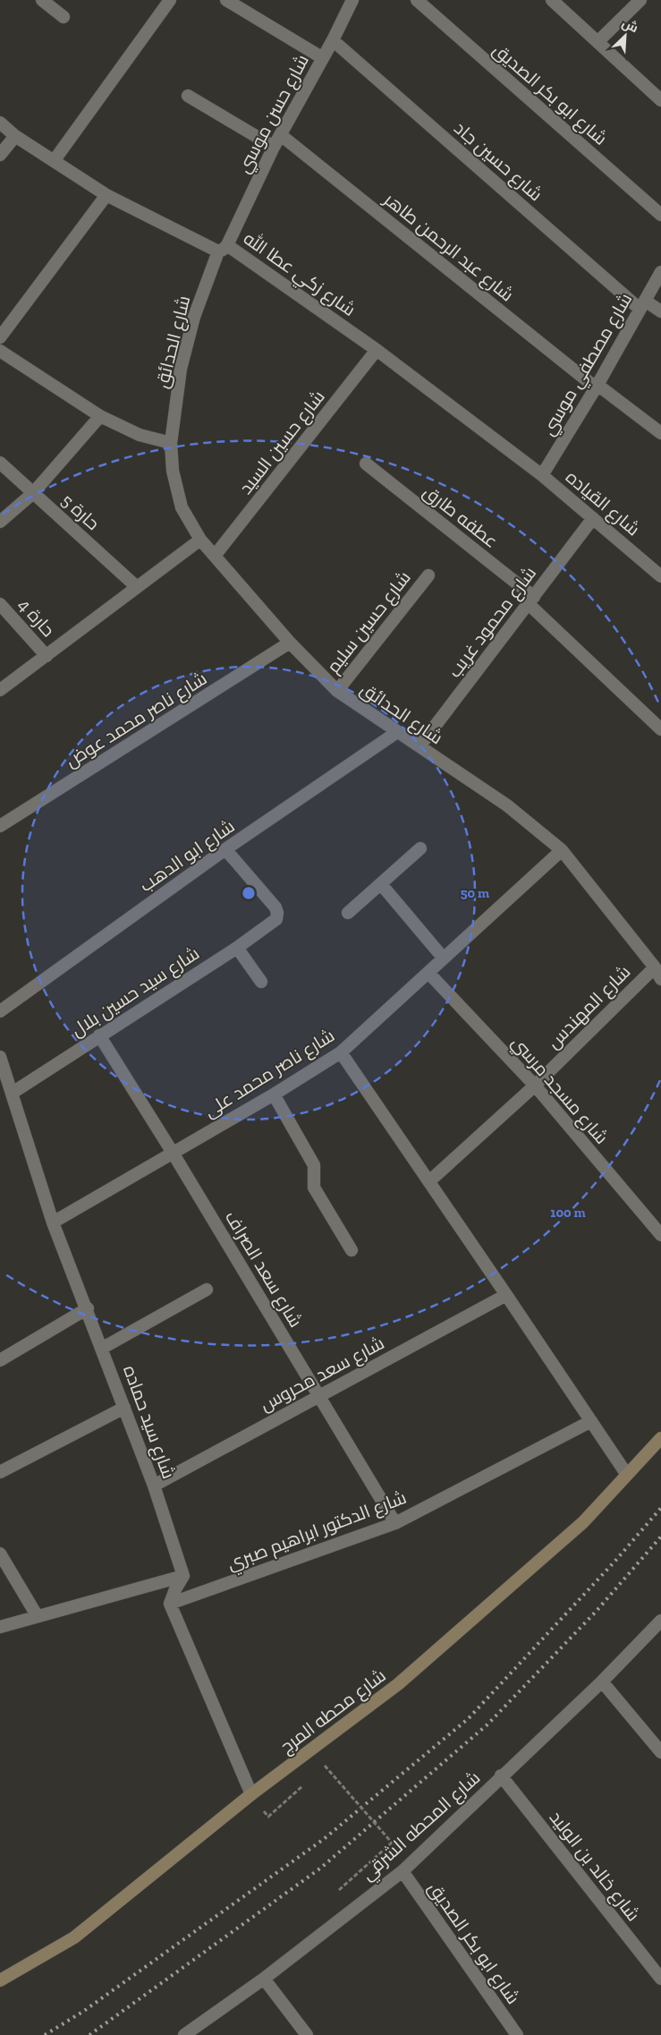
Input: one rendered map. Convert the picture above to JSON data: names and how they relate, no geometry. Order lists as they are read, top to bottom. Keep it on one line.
{"streets":{"main road":["شارع محطه المرج"],"street":["شارع ابو بكر الصديق","شارع حسن موسي","شارع حسين جاد","شارع عبد الرحمن طاهر","شارع زكي عطا الله","شارع الحدائق","شارع مصطفي موسي","شارع حسين السيد","شارع القياده","حارة 5","عطفه طارق","حارة 4","شارع حسين سليم","شارع محمود غريب","شارع ناصر محمد عوض","شارع ابو الدهب","شارع سيد حسين بلال","شارع المهندس","شارع ناصر محمد على","شارع مسجد مرسي","شارع سعد الصراف","شارع سعد محروس","شارع سيد حماده","شارع الدكتور ابراهيم صبري","شارع المحطه الشرقي","شارع خالد بن الوليد"]},"crossings":[["شارع ابو بكر الصديق","شارع المحطه الشرقي"],["شارع حسن موسي","شارع حسين جاد"],["شارع حسن موسي","شارع عبد الرحمن طاهر"],["شارع حسن موسي","شارع زكي عطا الله"],["شارع حسن موسي","شارع الحدائق"],["شارع حسين جاد","شارع مصطفي موسي"],["شارع عبد الرحمن طاهر","شارع مصطفي موسي"],["شارع زكي عطا الله","شارع الحدائق"],["شارع زكي عطا الله","شارع مصطفي موسي"],["شارع زكي عطا الله","شارع حسين السيد"],["شارع زكي عطا الله","شارع القياده"],["شارع الحدائق","شارع حسين السيد"],["شارع الحدائق","شارع حسين سليم"],["شارع الحدائق","شارع محمود غريب"],["شارع الحدائق","شارع ناصر محمد عوض"],["شارع الحدائق","شارع ابو الدهب"],["شارع الحدائق","شارع المهندس"],["شارع الحدائق","شارع ناصر محمد على"],["شارع مصطفي موسي","شارع القياده"],["شارع القياده","شارع محمود غريب"],["عطفه طارق","شارع محمود غريب"],["شارع ابو الدهب","شارع سيد حسين بلال"],["شارع سيد حسين بلال","شارع سعد الصراف"],["شارع سيد حسين بلال","شارع سيد حماده"],["شارع المهندس","شارع مسجد مرسي"],["شارع ناصر محمد على","شارع مسجد مرسي"],["شارع ناصر محمد على","شارع سعد الصراف"],["شارع ناصر محمد على","شارع سيد حماده"],["شارع سعد الصراف","شارع سعد محروس"],["شارع سعد الصراف","شارع الدكتور ابراهيم صبري"],["شارع سعد محروس","شارع سيد حماده"],["شارع المحطه الشرقي","شارع خالد بن الوليد"]],"north":"top right","rings":["50 m","100 m"]}
